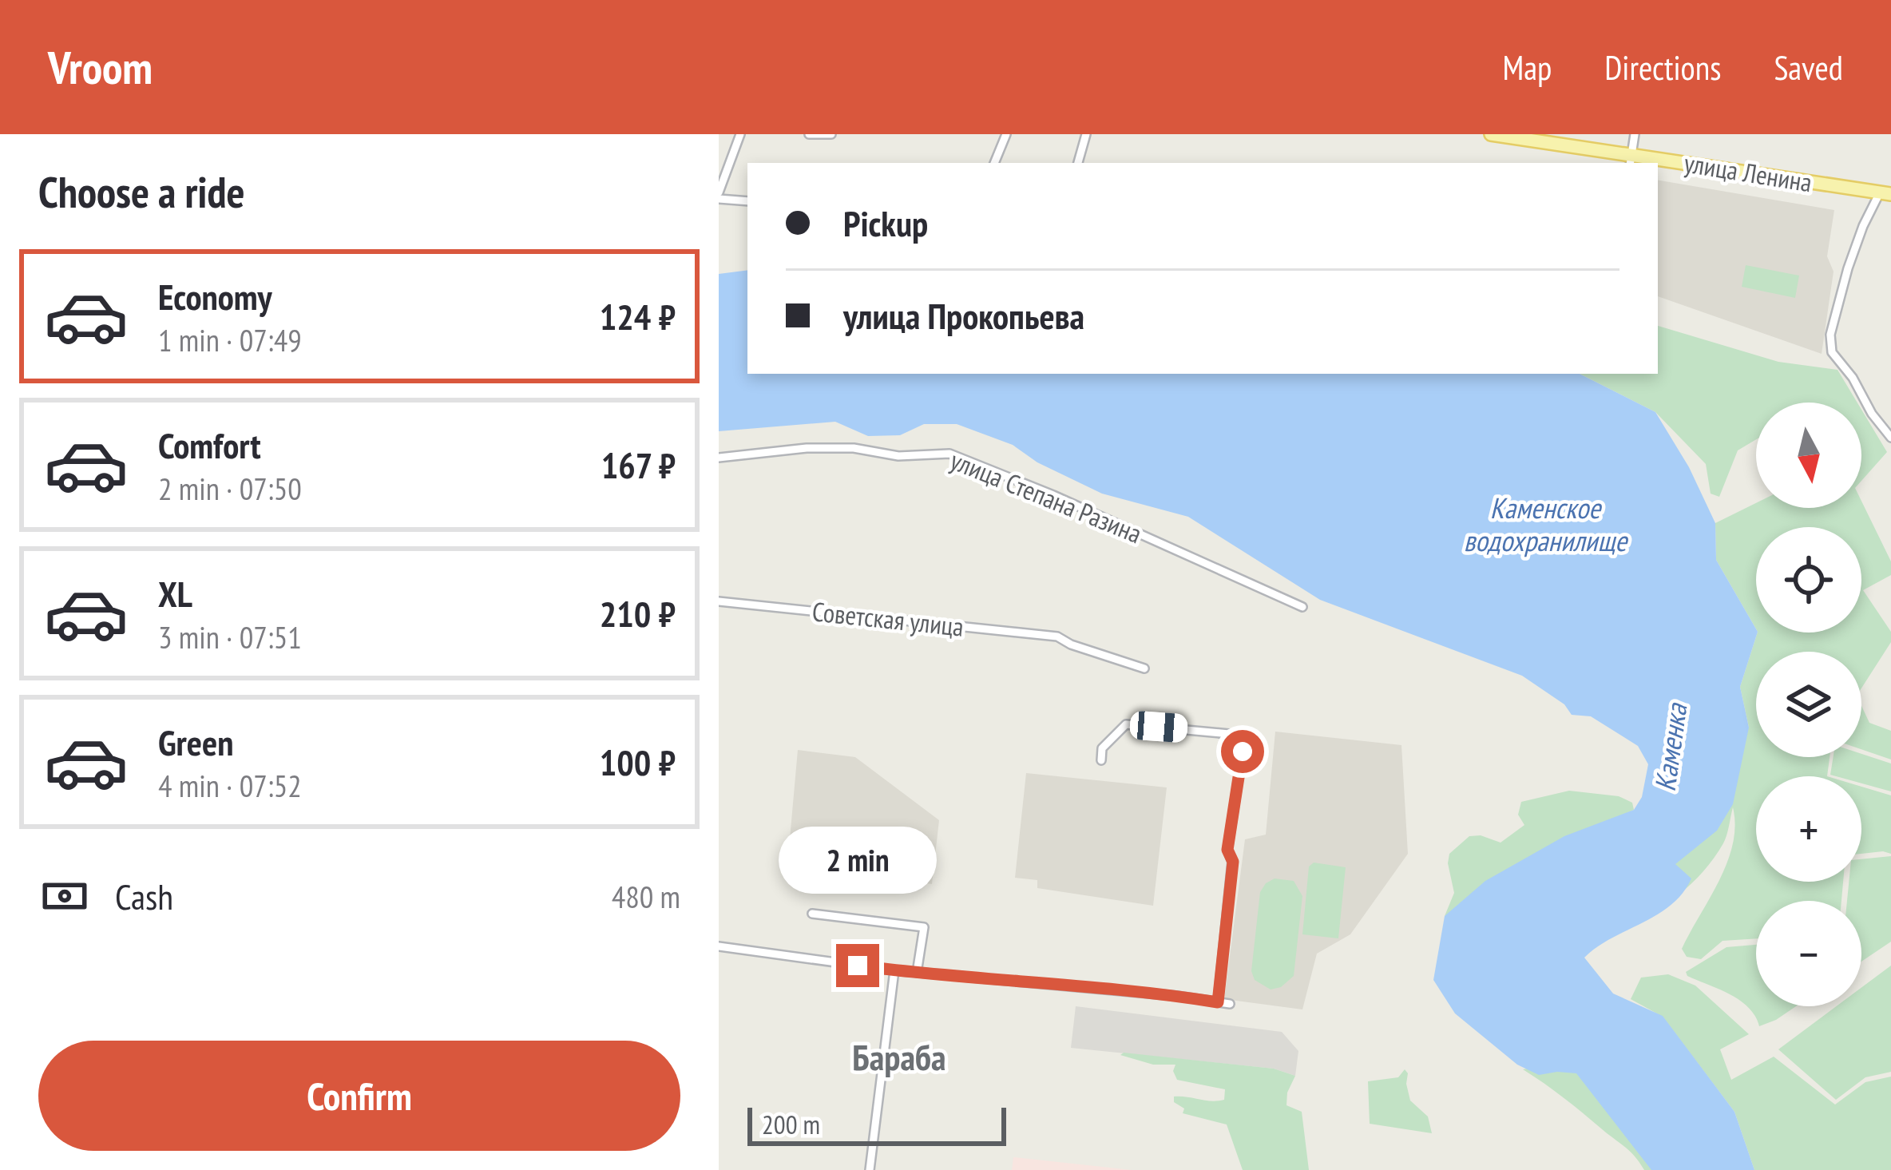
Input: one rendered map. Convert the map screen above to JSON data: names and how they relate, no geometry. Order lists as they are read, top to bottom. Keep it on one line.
{"streets":{"main road":["улица Ленина"],"street":["улица Степана Разина","Советская улица"]},"districts":["Бараба"],"water":["Каменское водохранилище","Каменка"],"scale_bar":"200 m","north":"bottom","page":{"header":"Vroom","nav":["Map","Directions","Saved"],"heading":"Choose a ride","banner":["Pickup","улица Прокопьева"],"list":[{"name":"Economy","note":"1 min · 07:49","value":"124 ₽"},{"name":"Comfort","note":"2 min · 07:50","value":"167 ₽"},{"name":"XL","note":"3 min · 07:51","value":"210 ₽"},{"name":"Green","note":"4 min · 07:52","value":"100 ₽"}],"map_buttons":["+","−"],"bubble":"2 min","pay":["Cash","480 m"],"buttons":"Confirm","scale":"200 m"}}
